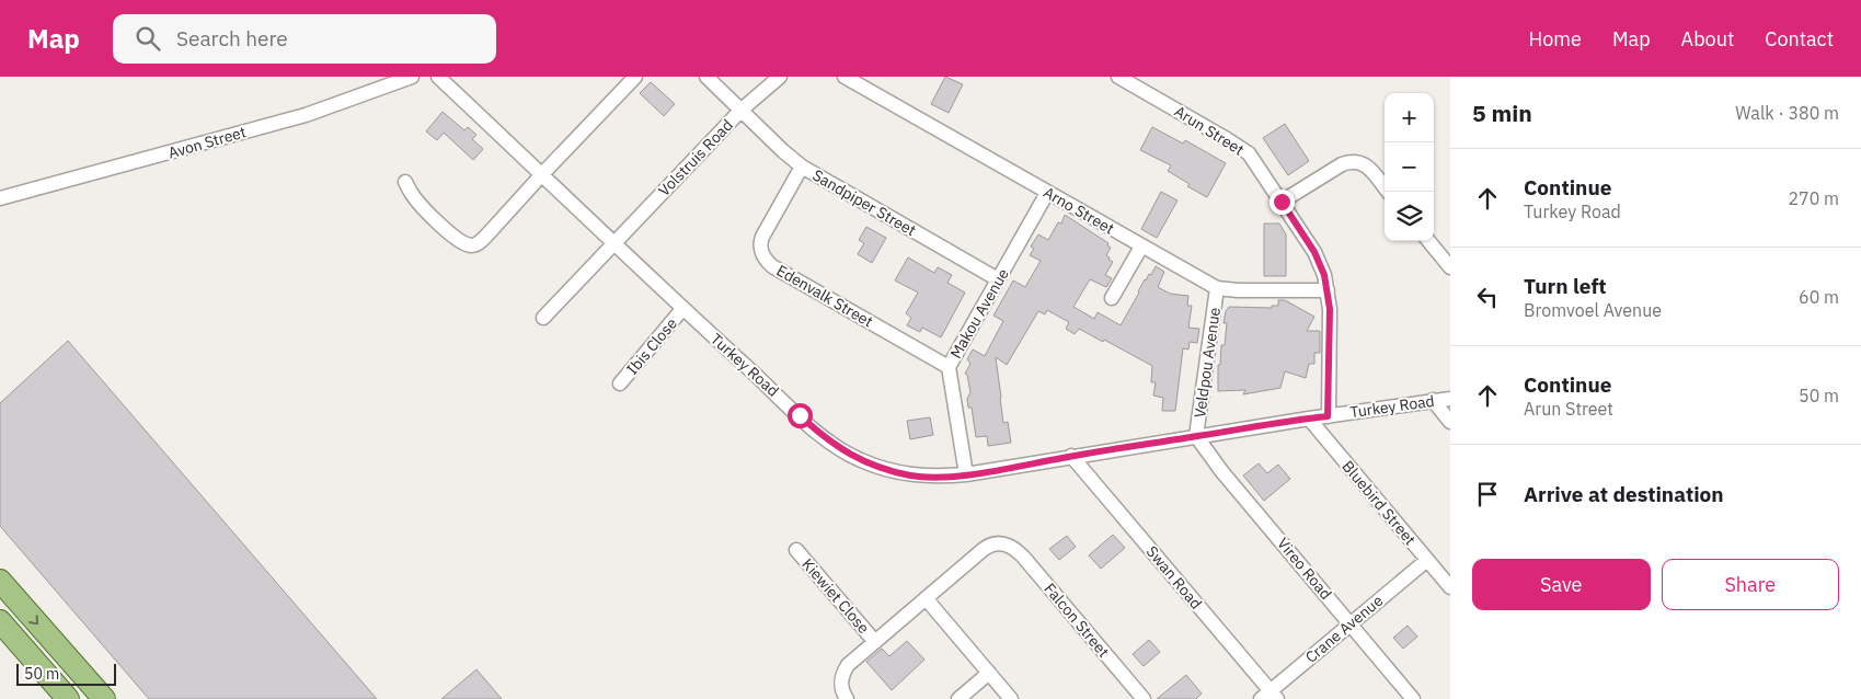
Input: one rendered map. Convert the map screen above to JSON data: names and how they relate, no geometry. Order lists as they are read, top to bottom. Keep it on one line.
{"streets":{"street":["Arun Street","Avon Street","Volstruis Road","Sandpiper Street","Arno Street","Edenvalk Street","Makou Avenue","Ibis Close","Veldpou Avenue","Turkey Road","Bluebird Street","Vireo Road","Swan Road","Kiewiet Close","Crane Avenue"]},"crossings":[["Arun Street","Arno Street"],["Arun Street","Turkey Road"],["Volstruis Road","Sandpiper Street"],["Volstruis Road","Turkey Road"],["Sandpiper Street","Edenvalk Street"],["Sandpiper Street","Makou Avenue"],["Arno Street","Makou Avenue"],["Arno Street","Veldpou Avenue"],["Edenvalk Street","Makou Avenue"],["Makou Avenue","Turkey Road"],["Ibis Close","Turkey Road"],["Veldpou Avenue","Turkey Road"],["Veldpou Avenue","Vireo Road"],["Turkey Road","Bluebird Street"],["Turkey Road","Vireo Road"],["Turkey Road","Swan Road"],["Bluebird Street","Crane Avenue"],["Vireo Road","Crane Avenue"],["Swan Road","Crane Avenue"]],"scale_bar":"50 m","page":{"header":"Map","search":"Search here","nav":["Home","Map","About","Contact"],"heading":["5 min","Walk · 380 m"],"map_buttons":["+","−"],"list":[["Continue","Turkey Road","270 m"],["Turn left","Bromvoel Avenue","60 m"],["Continue","Arun Street","50 m"],"Arrive at destination"],"buttons":["Save","Share"],"scale":"50 m"}}
